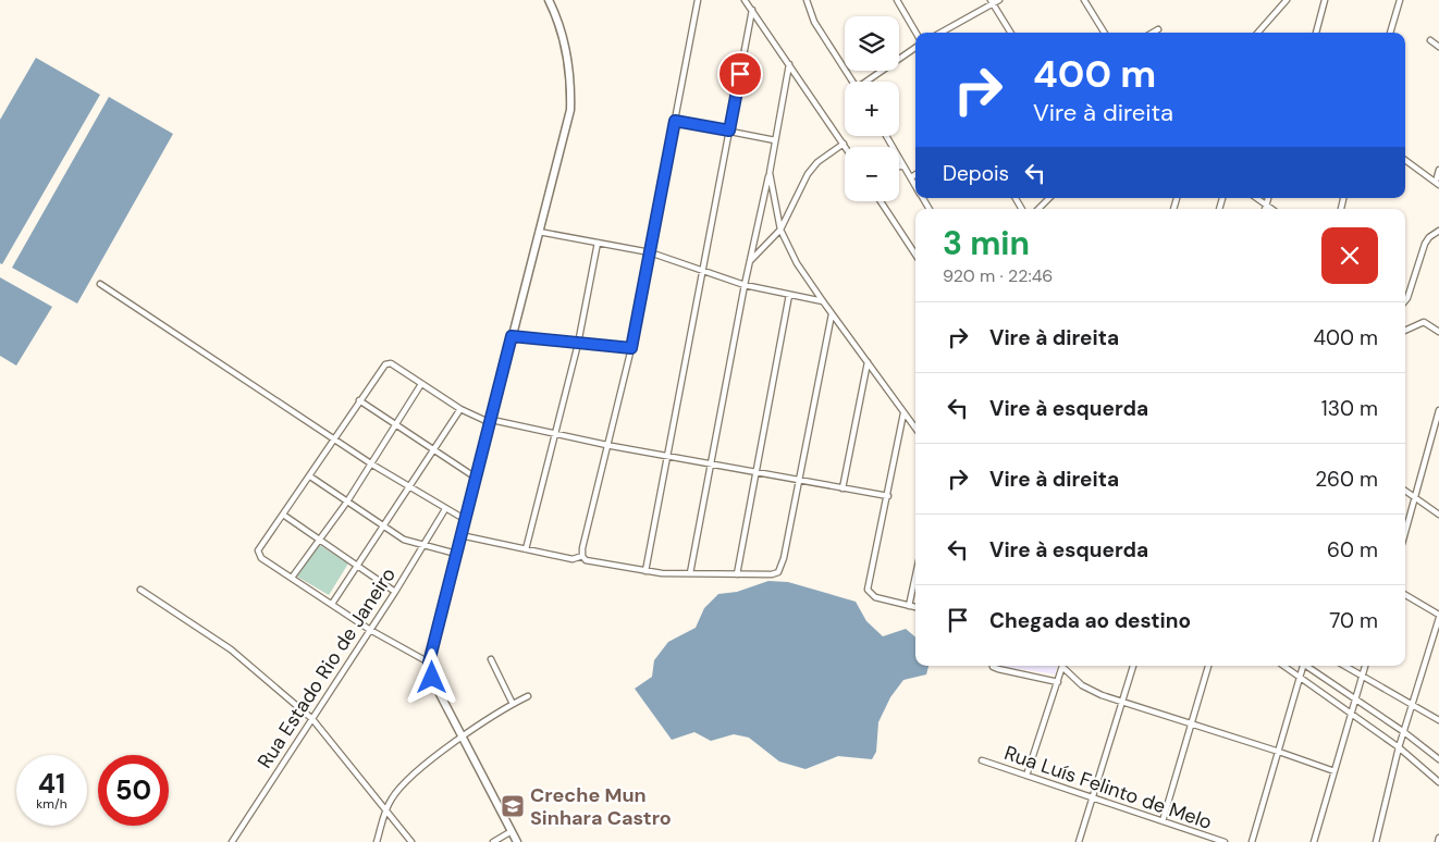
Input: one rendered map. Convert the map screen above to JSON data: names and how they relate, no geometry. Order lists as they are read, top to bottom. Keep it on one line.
{"streets":{"street":["Rua Estado Rio de Janeiro","Rua Luís Felinto de Melo"]},"places":{"school or university":["Creche Mun Sinhara Castro"]},"page":{"map_buttons":["+","−"],"turn":["400 m","Vire à direita"],"then":"Depois","heading":["3 min","920 m · 22:46"],"list":[{"name":"Vire à direita","value":"400 m"},{"name":"Vire à esquerda","value":"130 m"},{"name":"Vire à direita","value":"260 m"},{"name":"Vire à esquerda","value":"60 m"},{"name":"Chegada ao destino","value":"70 m"}],"speed":"41 km/h","limit":"50"}}
